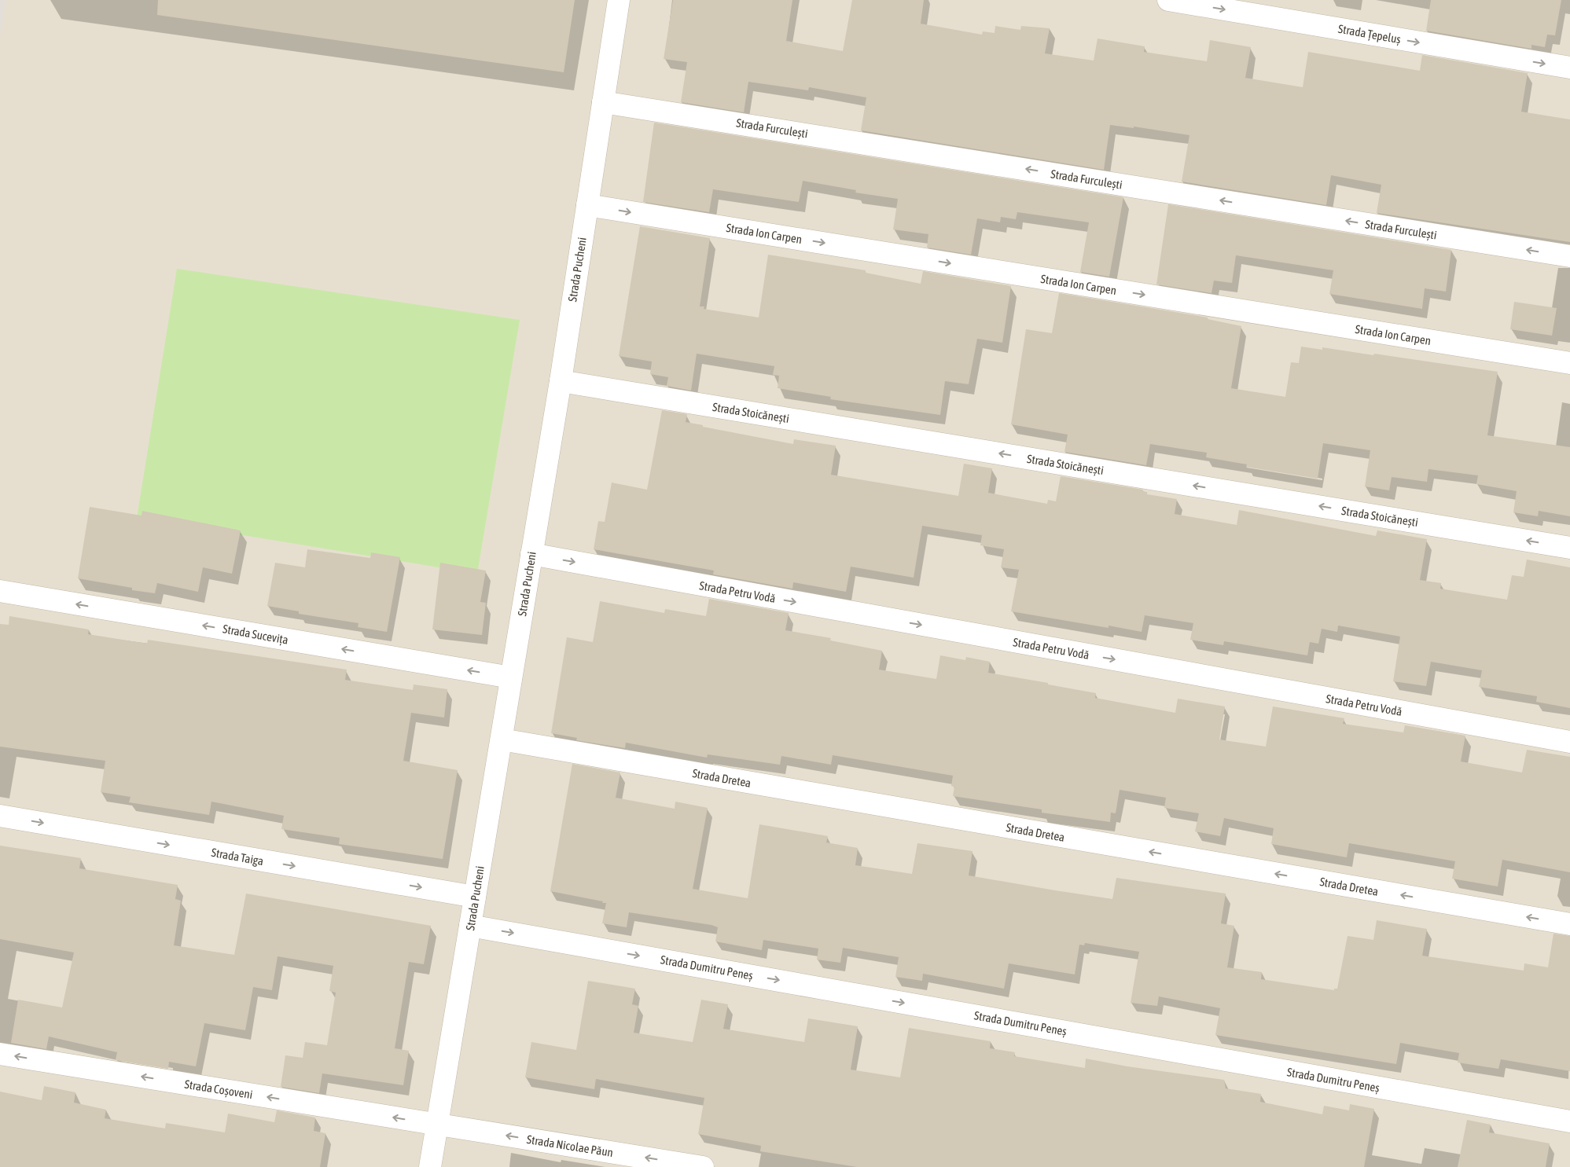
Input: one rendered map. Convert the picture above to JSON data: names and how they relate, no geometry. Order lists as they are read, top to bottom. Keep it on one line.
{"streets":{"street":["Strada Țepeluș","Strada Furculești","Strada Ion Carpen","Strada Pucheni","Strada Stoicănești","Strada Petru Vodă","Strada Sucevița","Strada Dretea","Strada Taiga","Strada Dumitru Peneș","Strada Coșoveni","Strada Nicolae Păun"]},"crossings":[["Strada Furculești","Strada Pucheni"],["Strada Ion Carpen","Strada Pucheni"],["Strada Pucheni","Strada Stoicănești"],["Strada Pucheni","Strada Petru Vodă"],["Strada Pucheni","Strada Sucevița"],["Strada Pucheni","Strada Dretea"],["Strada Pucheni","Strada Taiga"],["Strada Pucheni","Strada Dumitru Peneș"],["Strada Pucheni","Strada Coșoveni"],["Strada Pucheni","Strada Nicolae Păun"],["Strada Coșoveni","Strada Nicolae Păun"]],"one_way":["Strada Țepeluș","Strada Furculești","Strada Ion Carpen","Strada Stoicănești","Strada Petru Vodă","Strada Sucevița","Strada Dretea","Strada Taiga","Strada Dumitru Peneș","Strada Coșoveni","Strada Nicolae Păun"]}
